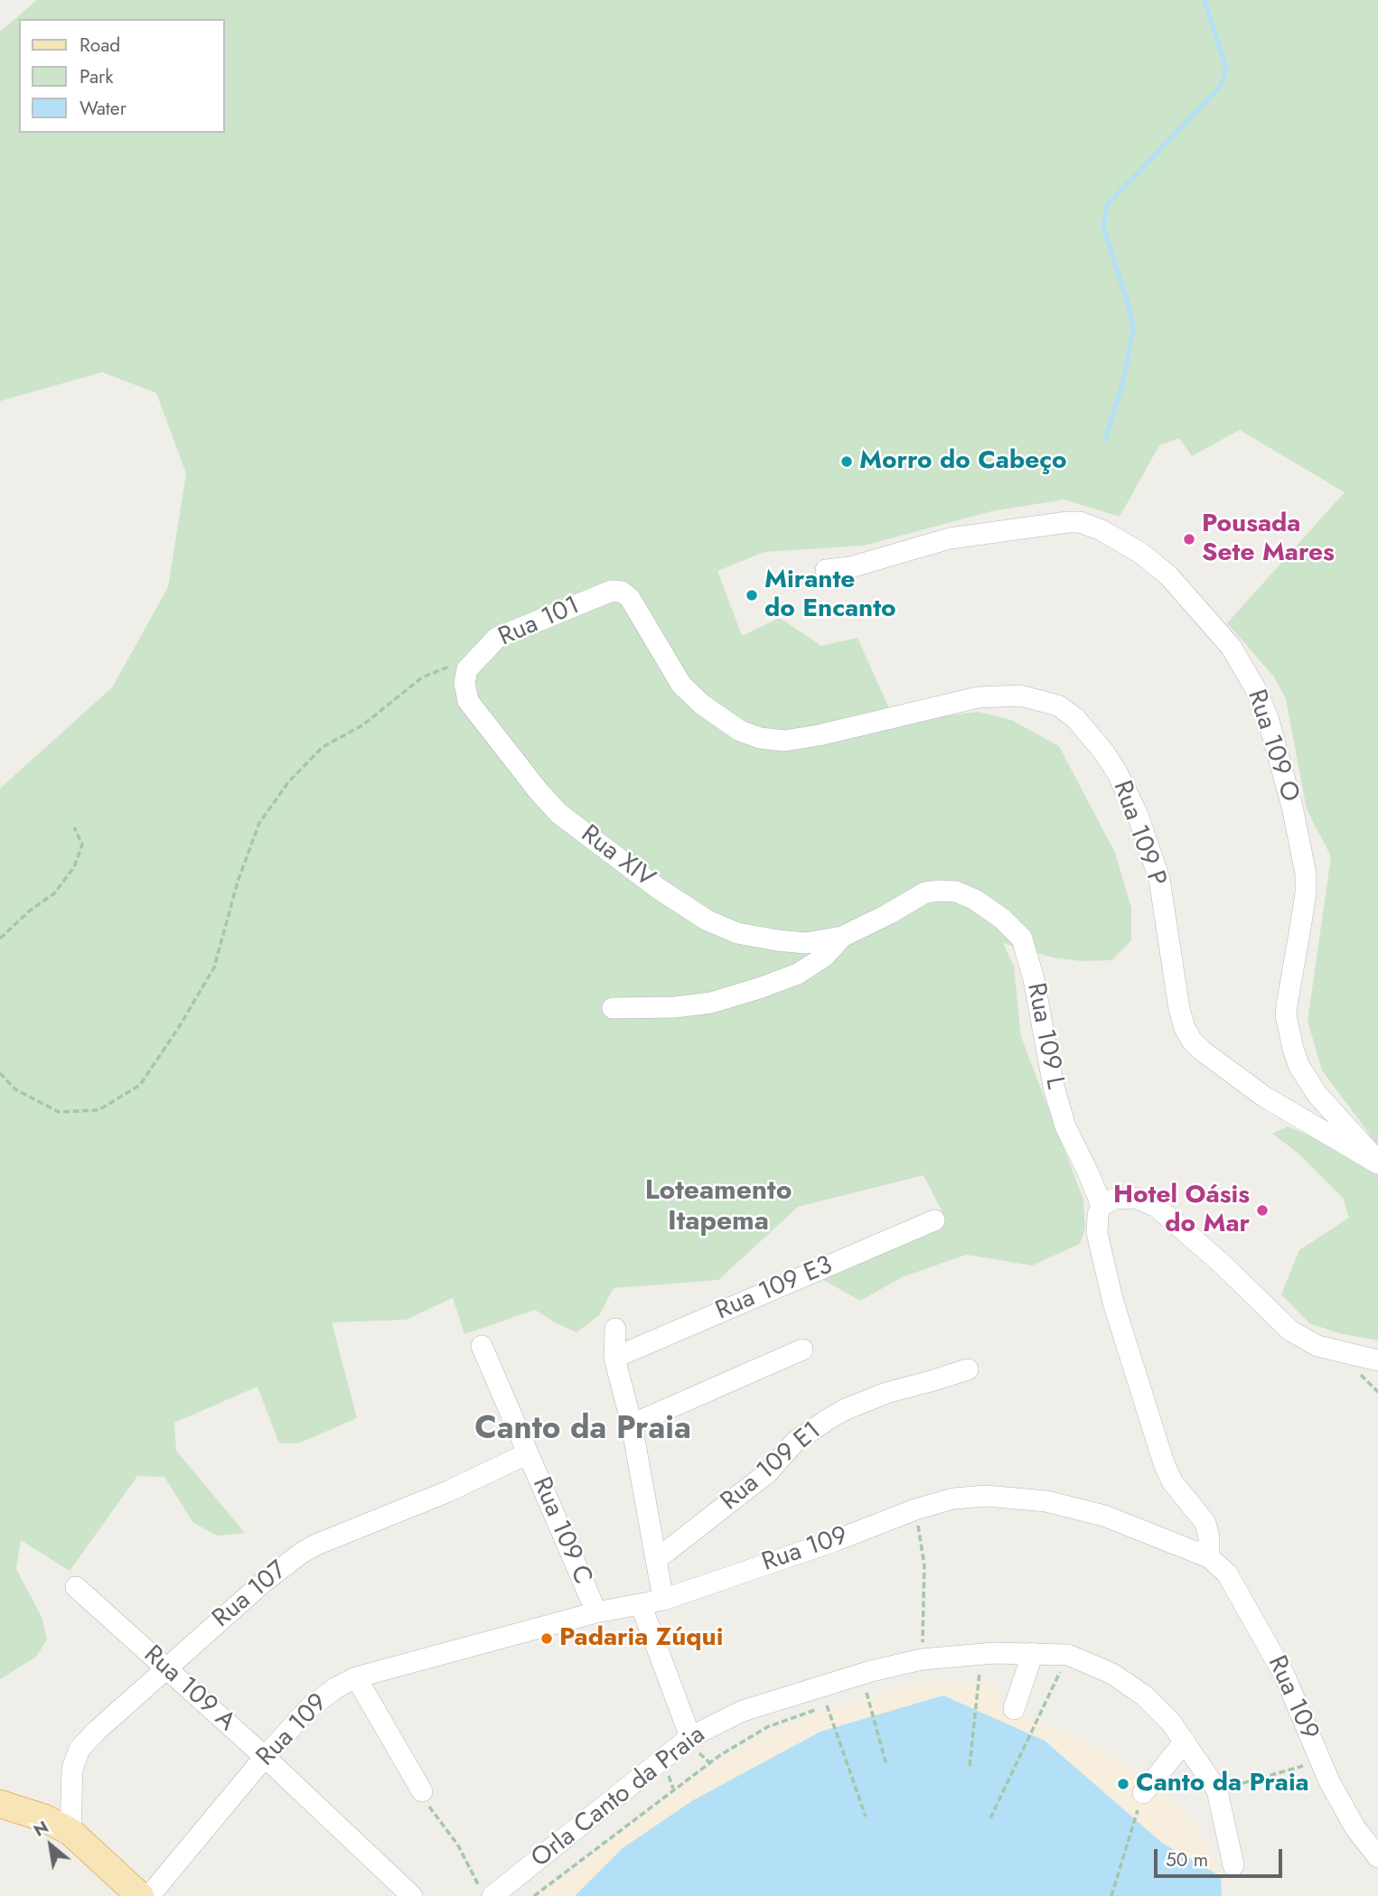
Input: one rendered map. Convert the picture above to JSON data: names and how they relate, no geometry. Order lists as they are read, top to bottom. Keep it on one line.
{"streets":{"street":["Rua 101","Rua 109 O","Rua 109 P","Rua XIV","Rua 109 L","Rua 109 E3","Rua 109 E1","Rua 109 C","Rua 109","Rua 107","Rua 109 A","Orla Canto da Praia"]},"crossings":[["Rua 101","Rua 109 P"],["Rua 101","Rua XIV"],["Rua 109 O","Rua 109 P"],["Rua XIV","Rua 109 L"],["Rua 109 L","Rua 109"],["Rua 109 C","Rua 109"],["Rua 109 C","Rua 107"],["Rua 109","Rua 109 A"],["Rua 107","Rua 109 A"]],"districts":["Loteamento Itapema","Canto da Praia"],"places":["Morro do Cabeço","Pousada Sete Mares","Mirante do Encanto","Hotel Oásis do Mar","Padaria Zúqui","Canto da Praia"],"legend":["Road","Park","Water"],"scale_bar":"50 m","north":"top left"}
